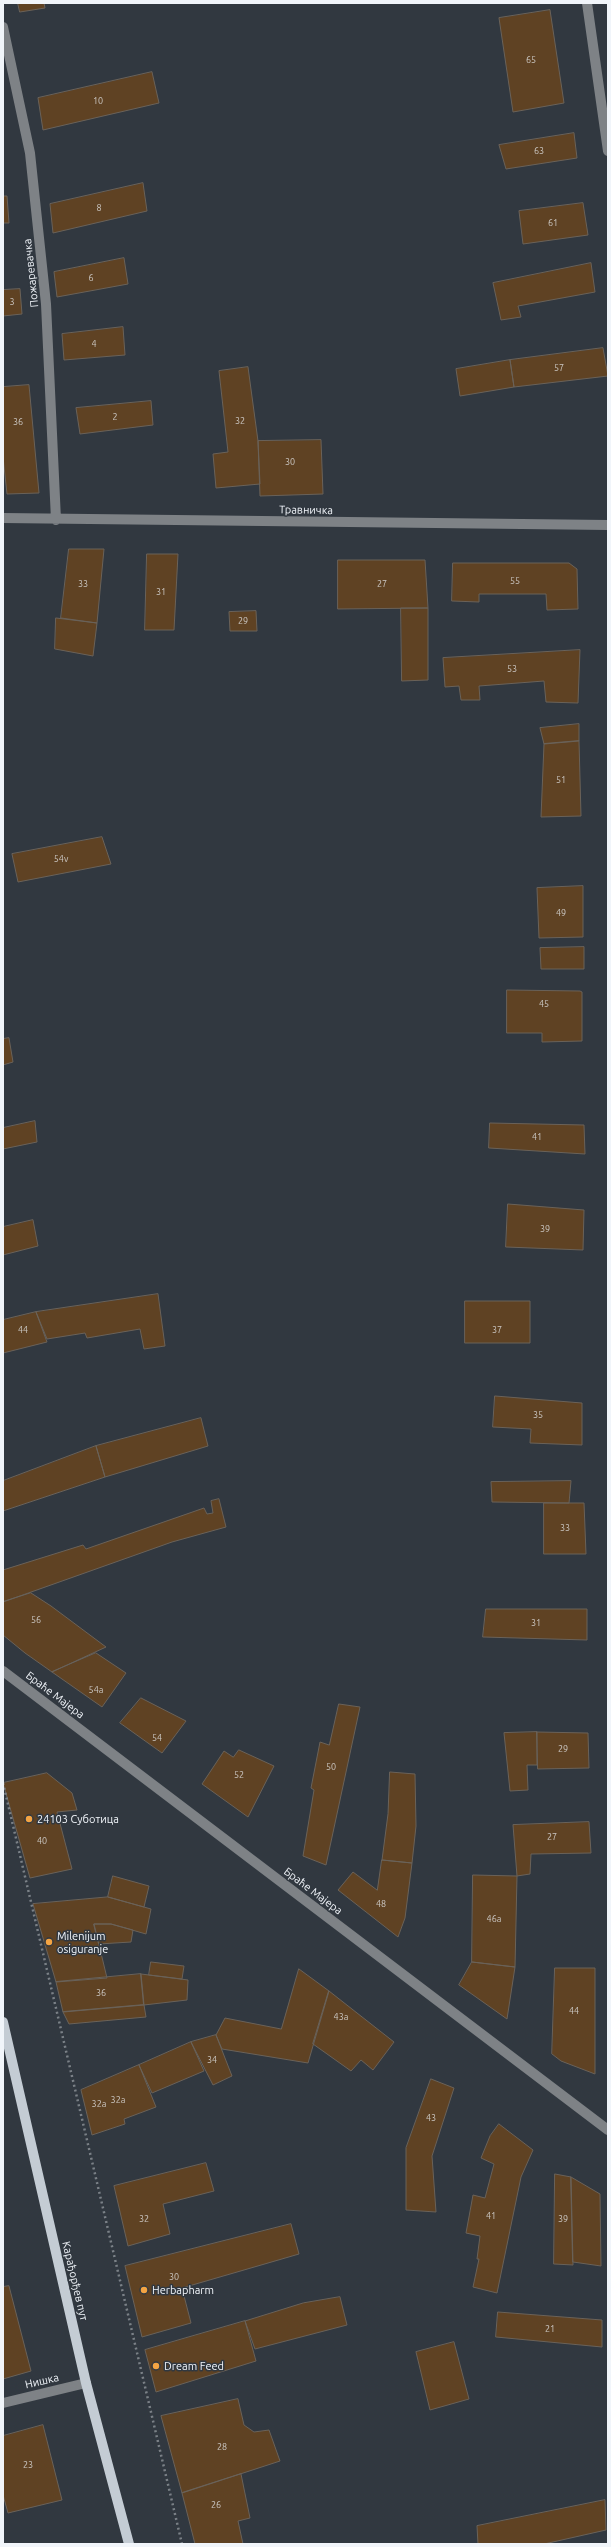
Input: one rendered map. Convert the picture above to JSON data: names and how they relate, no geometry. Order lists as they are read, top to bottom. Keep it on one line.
{"streets":{"main road":["Карађорђев пут"],"street":["Пожаревачка","Травничка","Браће Мајера","Нишка"]},"crossings":[["Пожаревачка","Травничка"],["Карађорђев пут","Нишка"]],"places":["24103 Суботица","Milenijum osiguranje","Herbapharm","Dream Feed"],"house_numbers":["65","10","63","8","61","6","3","4","57","2","32","36","30","55","33","27","31","29","53","51","54v","49","45","41","39","44","37","35","33","56","31","54a","54","29","50","52","27","40","48","46a","36","44","43a","34","32a","32a","43","41","32","39","30","21","28","23","26"]}
